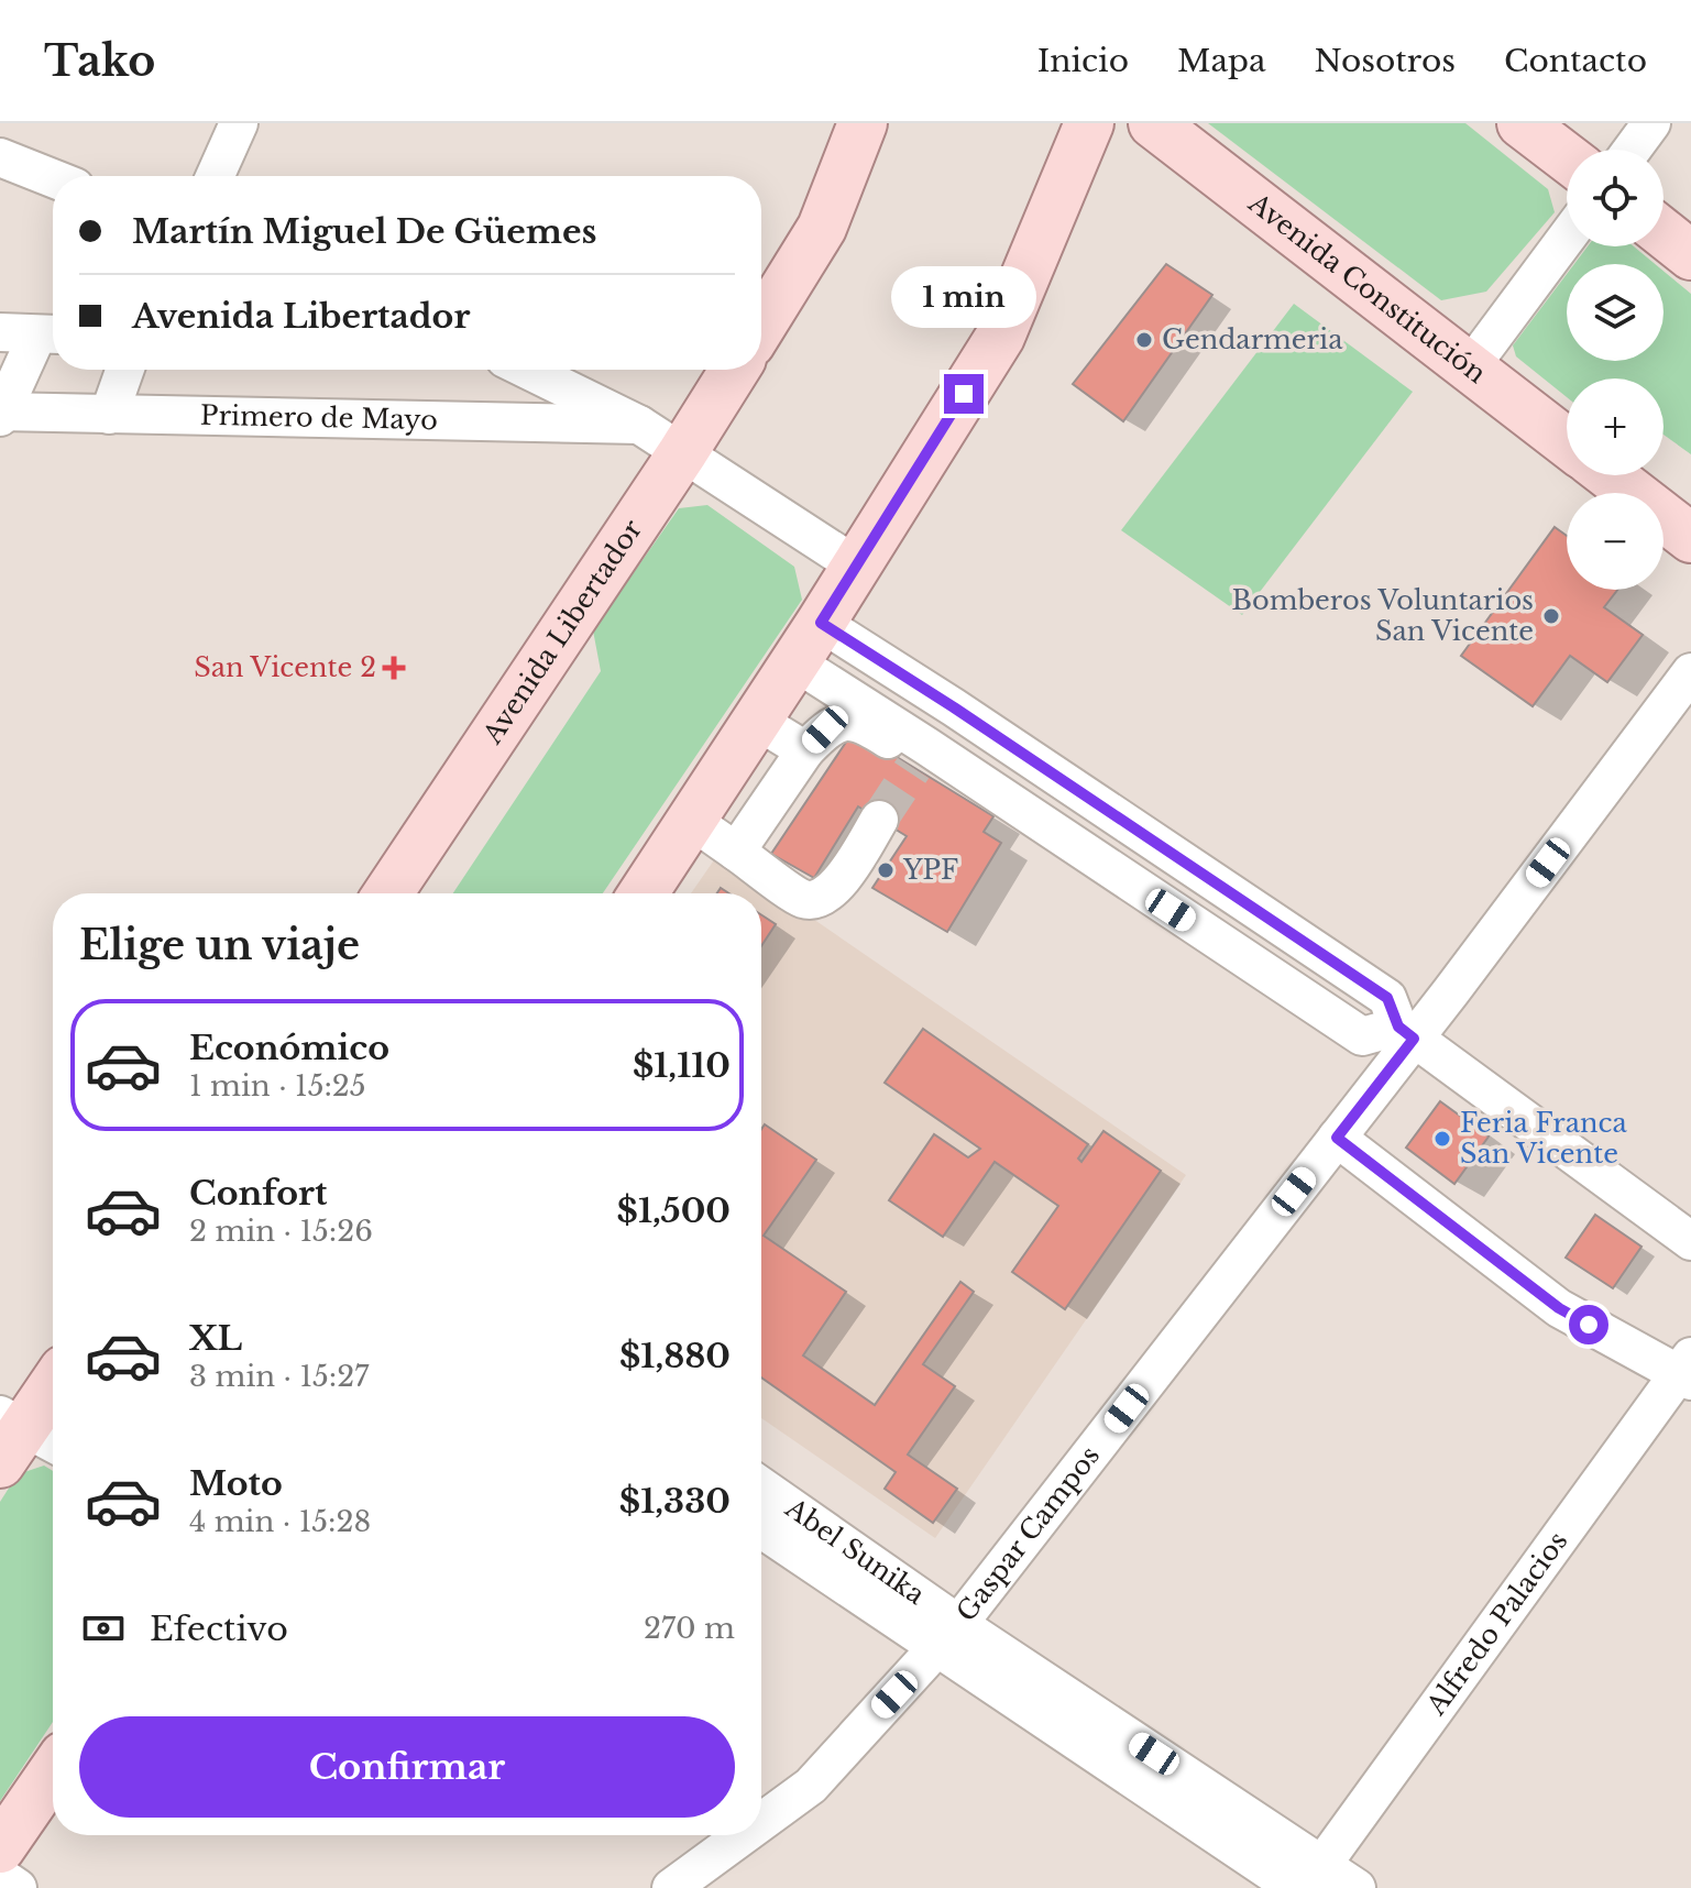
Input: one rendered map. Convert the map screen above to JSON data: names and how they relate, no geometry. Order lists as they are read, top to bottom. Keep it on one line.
{"streets":{"main road":["Avenida Constitución","Avenida Libertador"],"street":["Primero de Mayo","Gaspar Campos","Abel Sunika","Alfredo Palacios"]},"crossings":[["Gaspar Campos","Abel Sunika"],["Abel Sunika","Alfredo Palacios"]],"places":{"other":["Gendarmeria","Bomberos Voluntarios San Vicente","YPF","Feria Franca San Vicente"],"health":["San Vicente 2"]},"page":{"header":"Tako","nav":["Inicio","Mapa","Nosotros","Contacto"],"map_buttons":["+","−"],"banner":["Martín Miguel De Güemes","Avenida Libertador"],"bubble":"1 min","heading":"Elige un viaje","list":[{"name":"Económico","note":"1 min · 15:25","value":"$1,110"},{"name":"Confort","note":"2 min · 15:26","value":"$1,500"},{"name":"XL","note":"3 min · 15:27","value":"$1,880"},{"name":"Moto","note":"4 min · 15:28","value":"$1,330"}],"pay":["Efectivo","270 m"],"buttons":"Confirmar"}}
